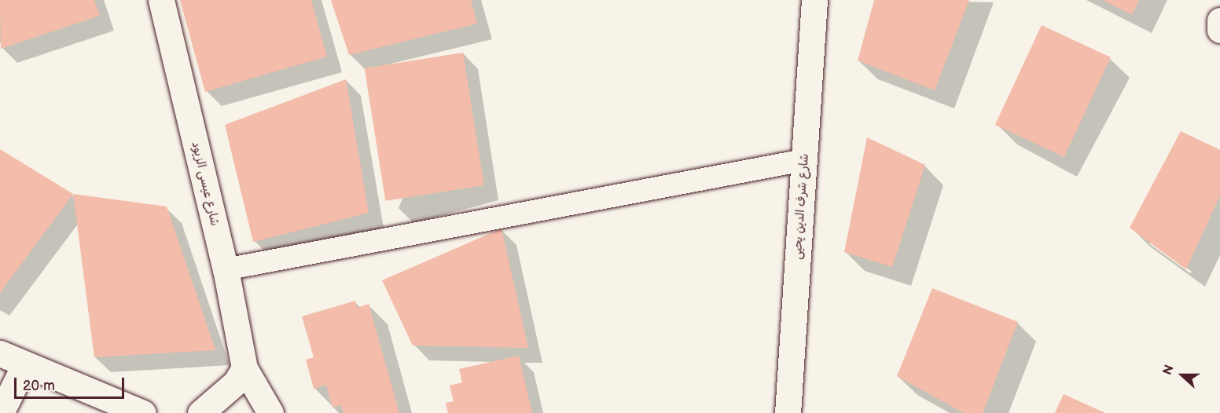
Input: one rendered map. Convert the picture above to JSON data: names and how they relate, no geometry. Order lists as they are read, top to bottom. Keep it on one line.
{"streets":{"street":["شارع عيسى الزيود","شارع شرف الدين يحيى"]},"scale_bar":"20 m","north":"left"}
